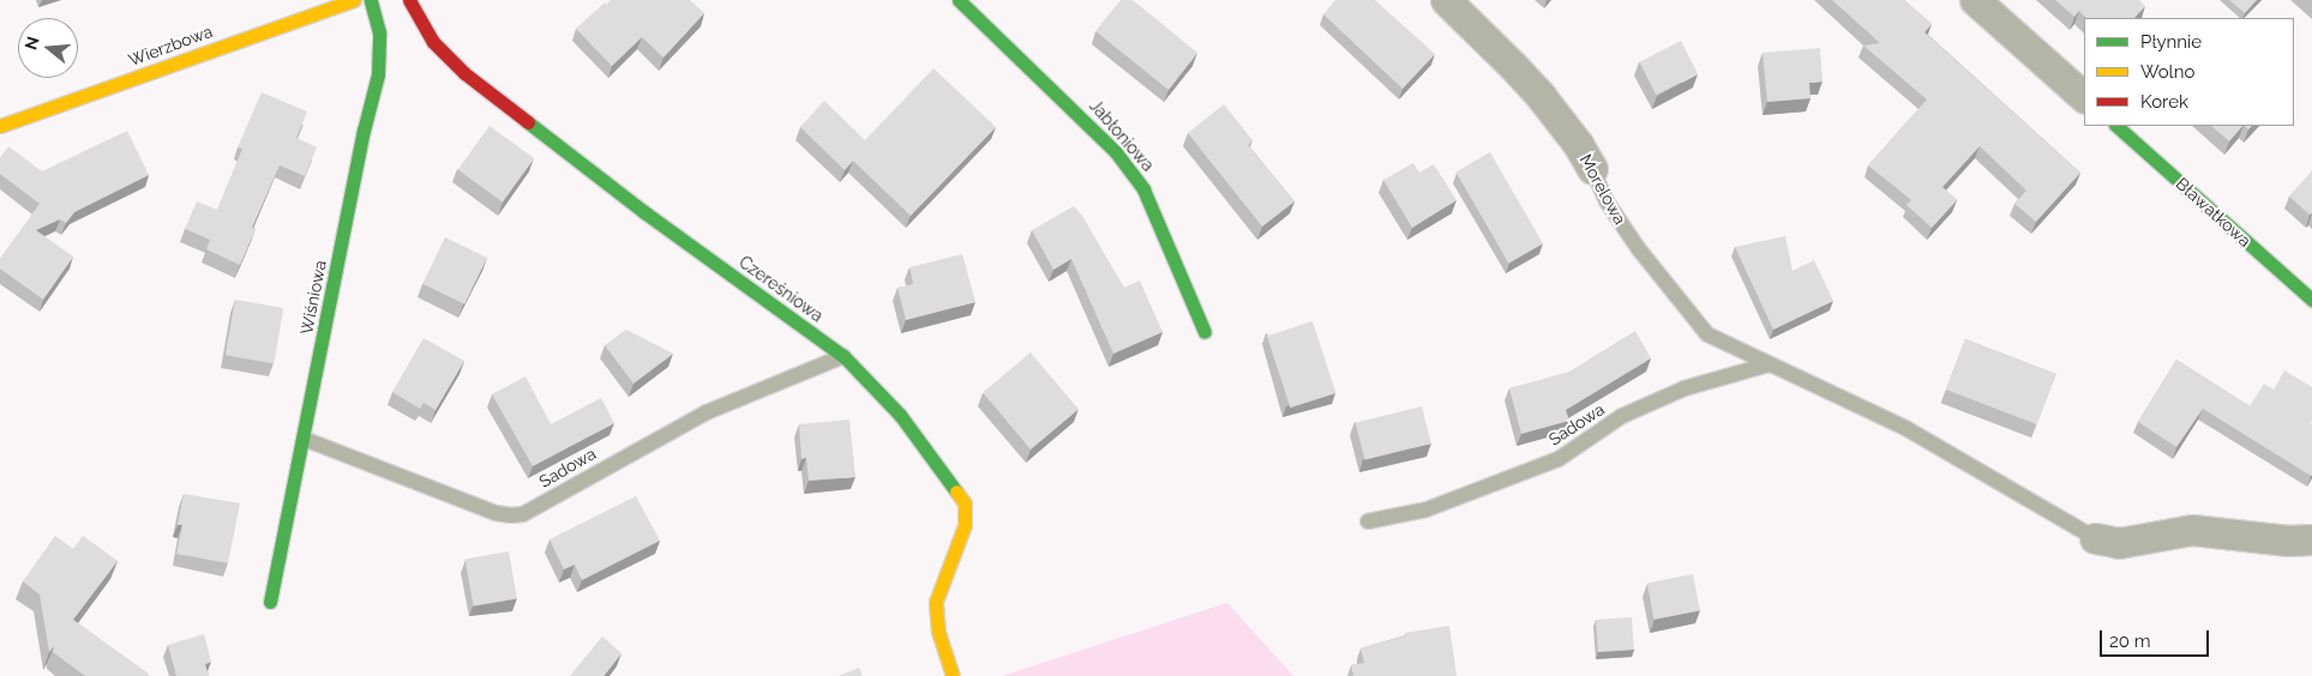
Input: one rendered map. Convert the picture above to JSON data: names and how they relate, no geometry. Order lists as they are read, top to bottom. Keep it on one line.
{"streets":{"street":["Wierzbowa","Jabłoniowa","Morelowa","Bławatkowa","Czereśniowa","Wiśniowa"],"lane":["Sadowa"]},"crossings":[["Morelowa","Sadowa"],["Czereśniowa","Sadowa"],["Wiśniowa","Sadowa"]],"legend":["Płynnie","Wolno","Korek"],"scale_bar":"20 m","north":"left"}
